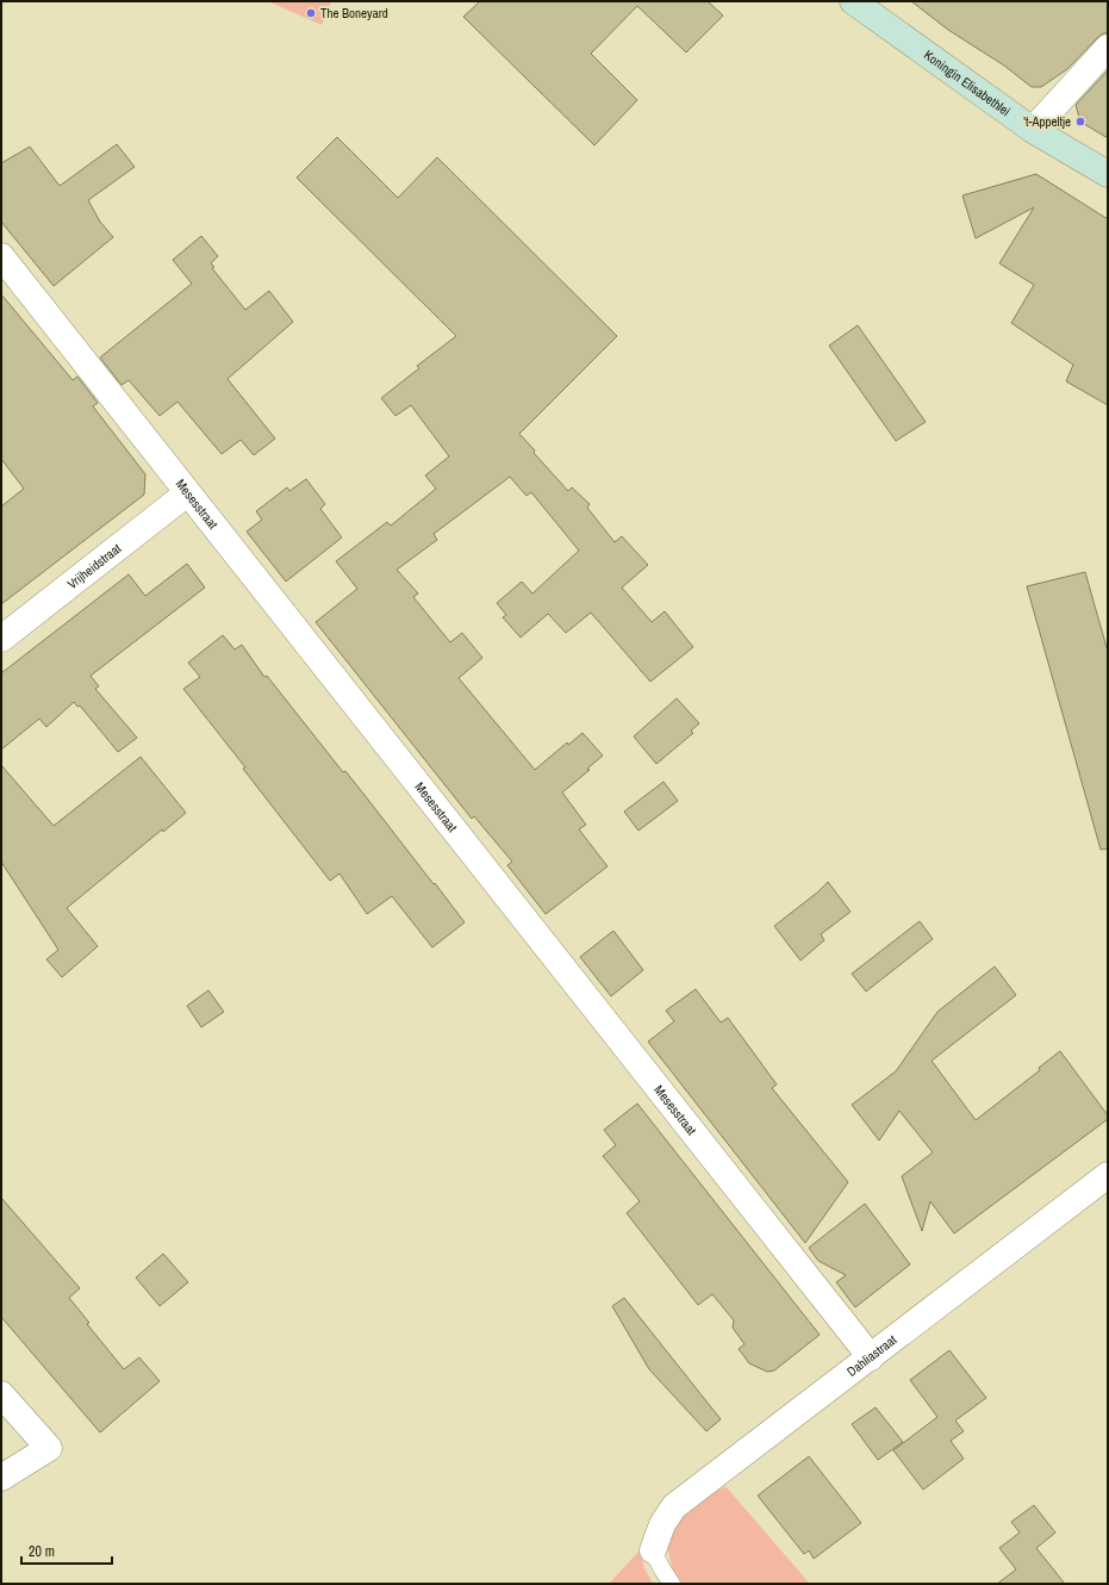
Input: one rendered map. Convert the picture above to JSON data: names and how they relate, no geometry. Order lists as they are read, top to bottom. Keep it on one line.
{"streets":{"street":["Koningin Elisabethlei","Mesesstraat","Vrijheidstraat","Dahliastraat"]},"crossings":[["Mesesstraat","Vrijheidstraat"],["Mesesstraat","Dahliastraat"]],"places":["The Boneyard","'t-Appeltje"],"scale_bar":"20 m"}
